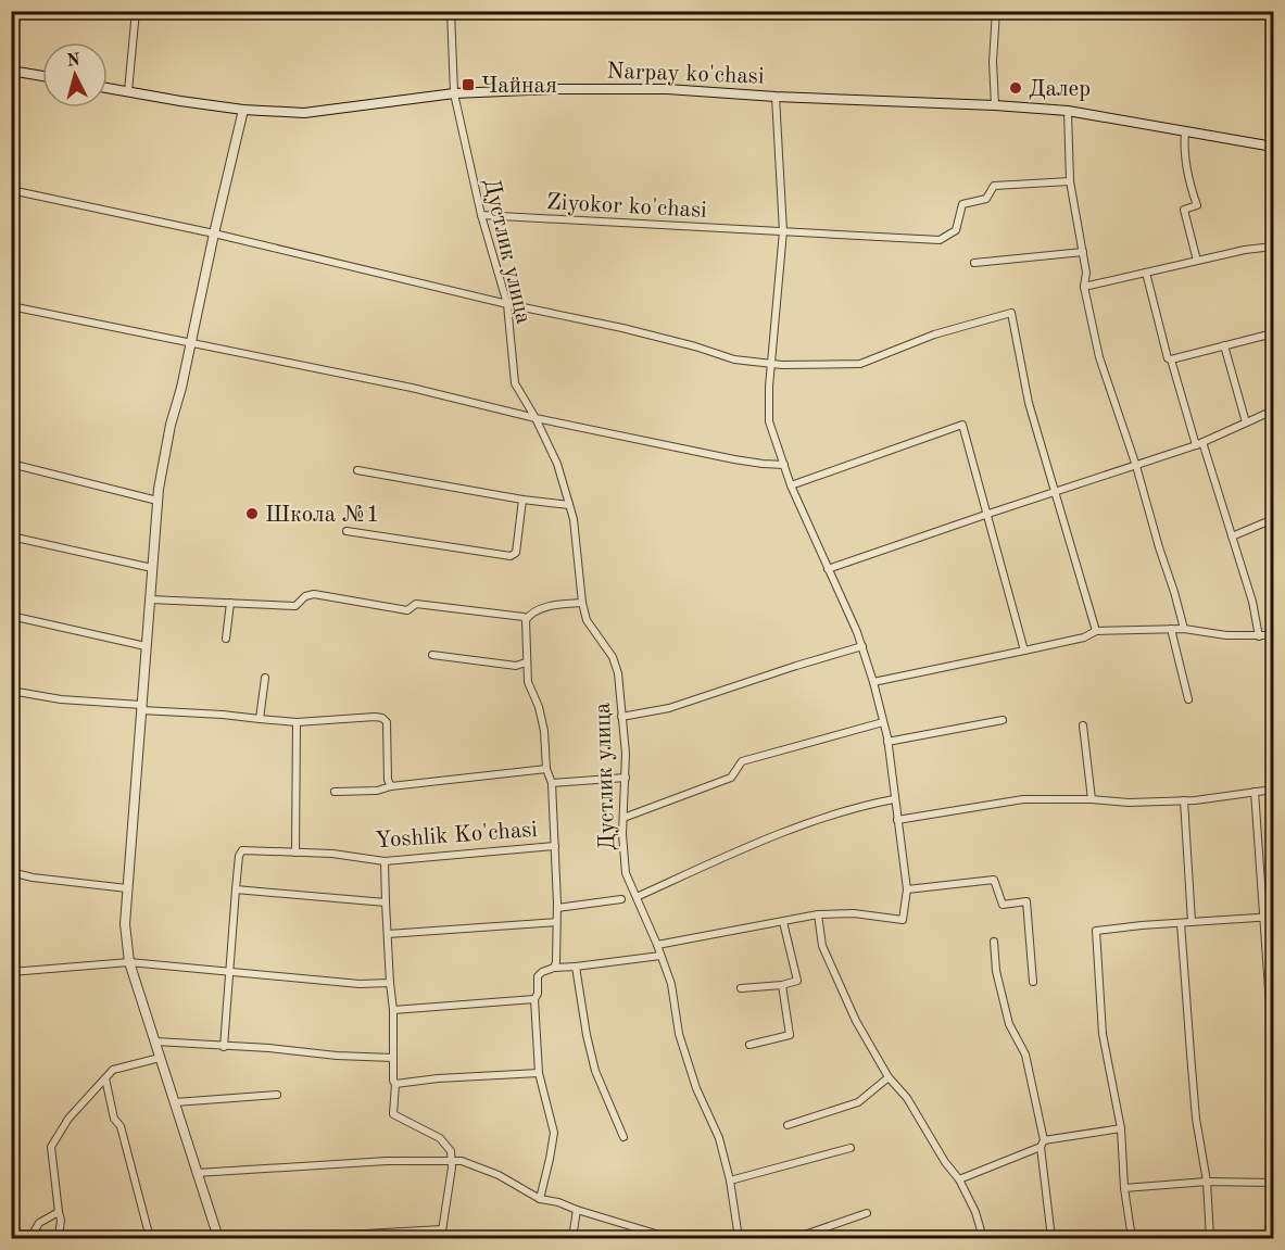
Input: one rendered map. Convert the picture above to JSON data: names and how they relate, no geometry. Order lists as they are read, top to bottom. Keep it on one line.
{"streets":{"main road":["Narpay ko'chasi"],"street":["Ziyokor ko'chasi","Дустлик улица","Yoshlik Ko'chasi"]},"crossings":[["Narpay ko'chasi","Дустлик улица"],["Ziyokor ko'chasi","Дустлик улица"]],"places":{"transit":["Чайная"],"other":["Далер","Школа №1"]},"north":"top"}
